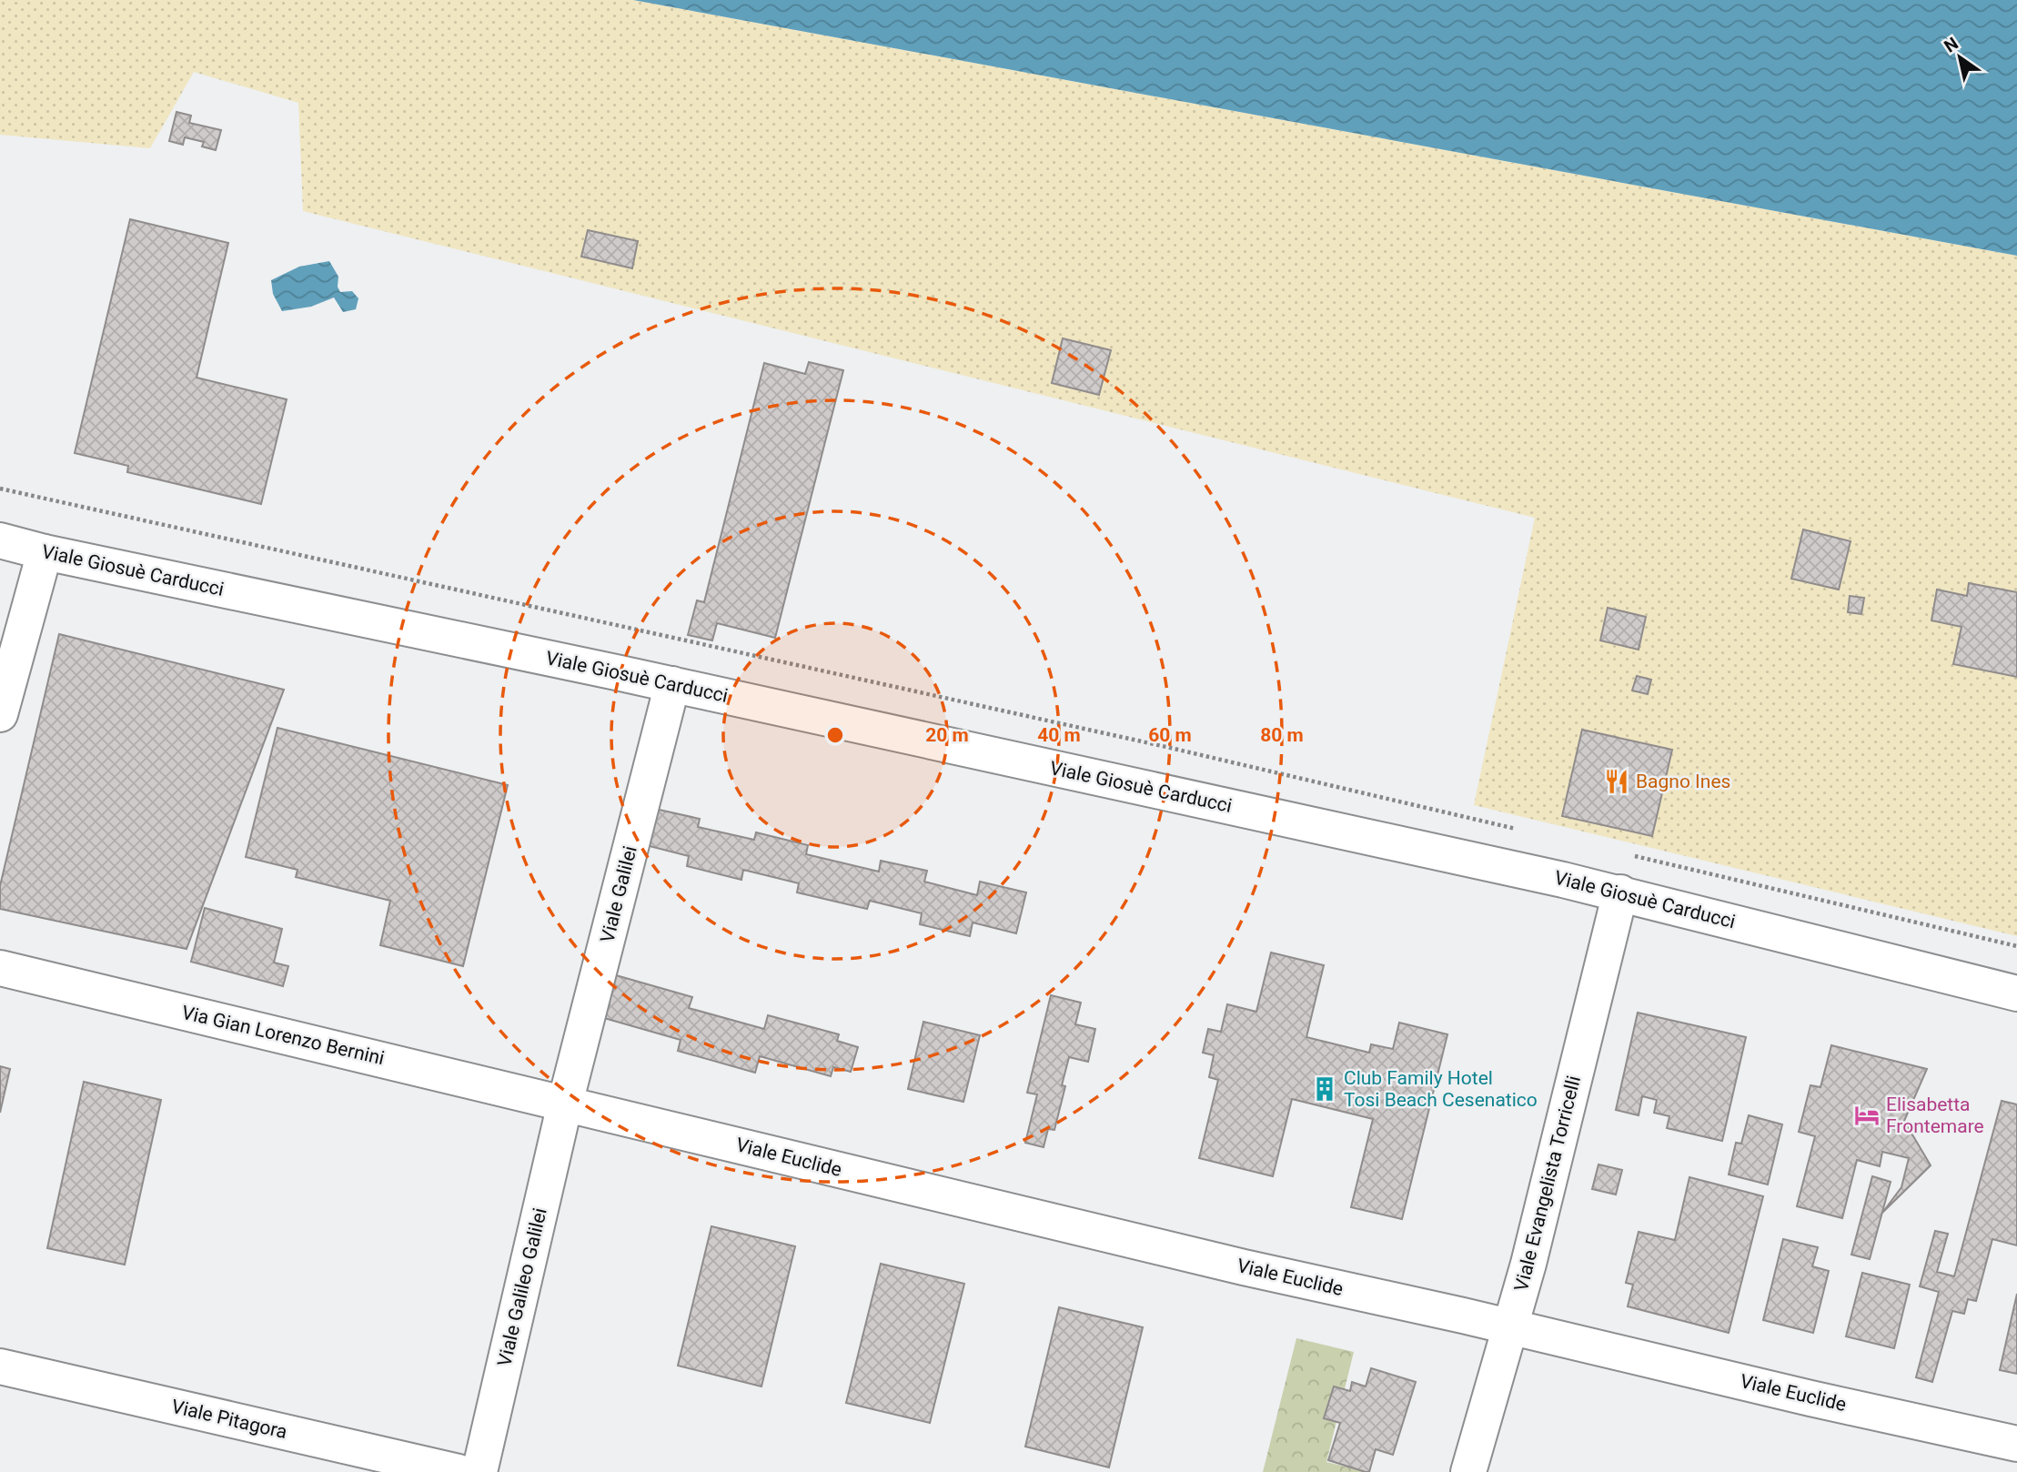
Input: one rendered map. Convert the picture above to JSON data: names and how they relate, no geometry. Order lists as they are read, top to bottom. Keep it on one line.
{"streets":{"street":["Viale Giosuè Carducci","Viale Galilei","Via Gian Lorenzo Bernini","Viale Euclide","Viale Evangelista Torricelli","Viale Galileo Galilei","Viale Pitagora"]},"crossings":[["Viale Giosuè Carducci","Viale Galilei"],["Viale Giosuè Carducci","Viale Evangelista Torricelli"],["Viale Galilei","Via Gian Lorenzo Bernini"],["Viale Galilei","Viale Euclide"],["Viale Galilei","Viale Galileo Galilei"],["Via Gian Lorenzo Bernini","Viale Euclide"],["Via Gian Lorenzo Bernini","Viale Galileo Galilei"],["Viale Euclide","Viale Evangelista Torricelli"],["Viale Euclide","Viale Galileo Galilei"]],"places":{"restaurant":["Bagno Ines"],"building":["Club Family Hotel Tosi Beach Cesenatico"],"hotel":["Elisabetta Frontemare"]},"north":"top left","rings":["20 m","40 m","60 m","80 m"]}
